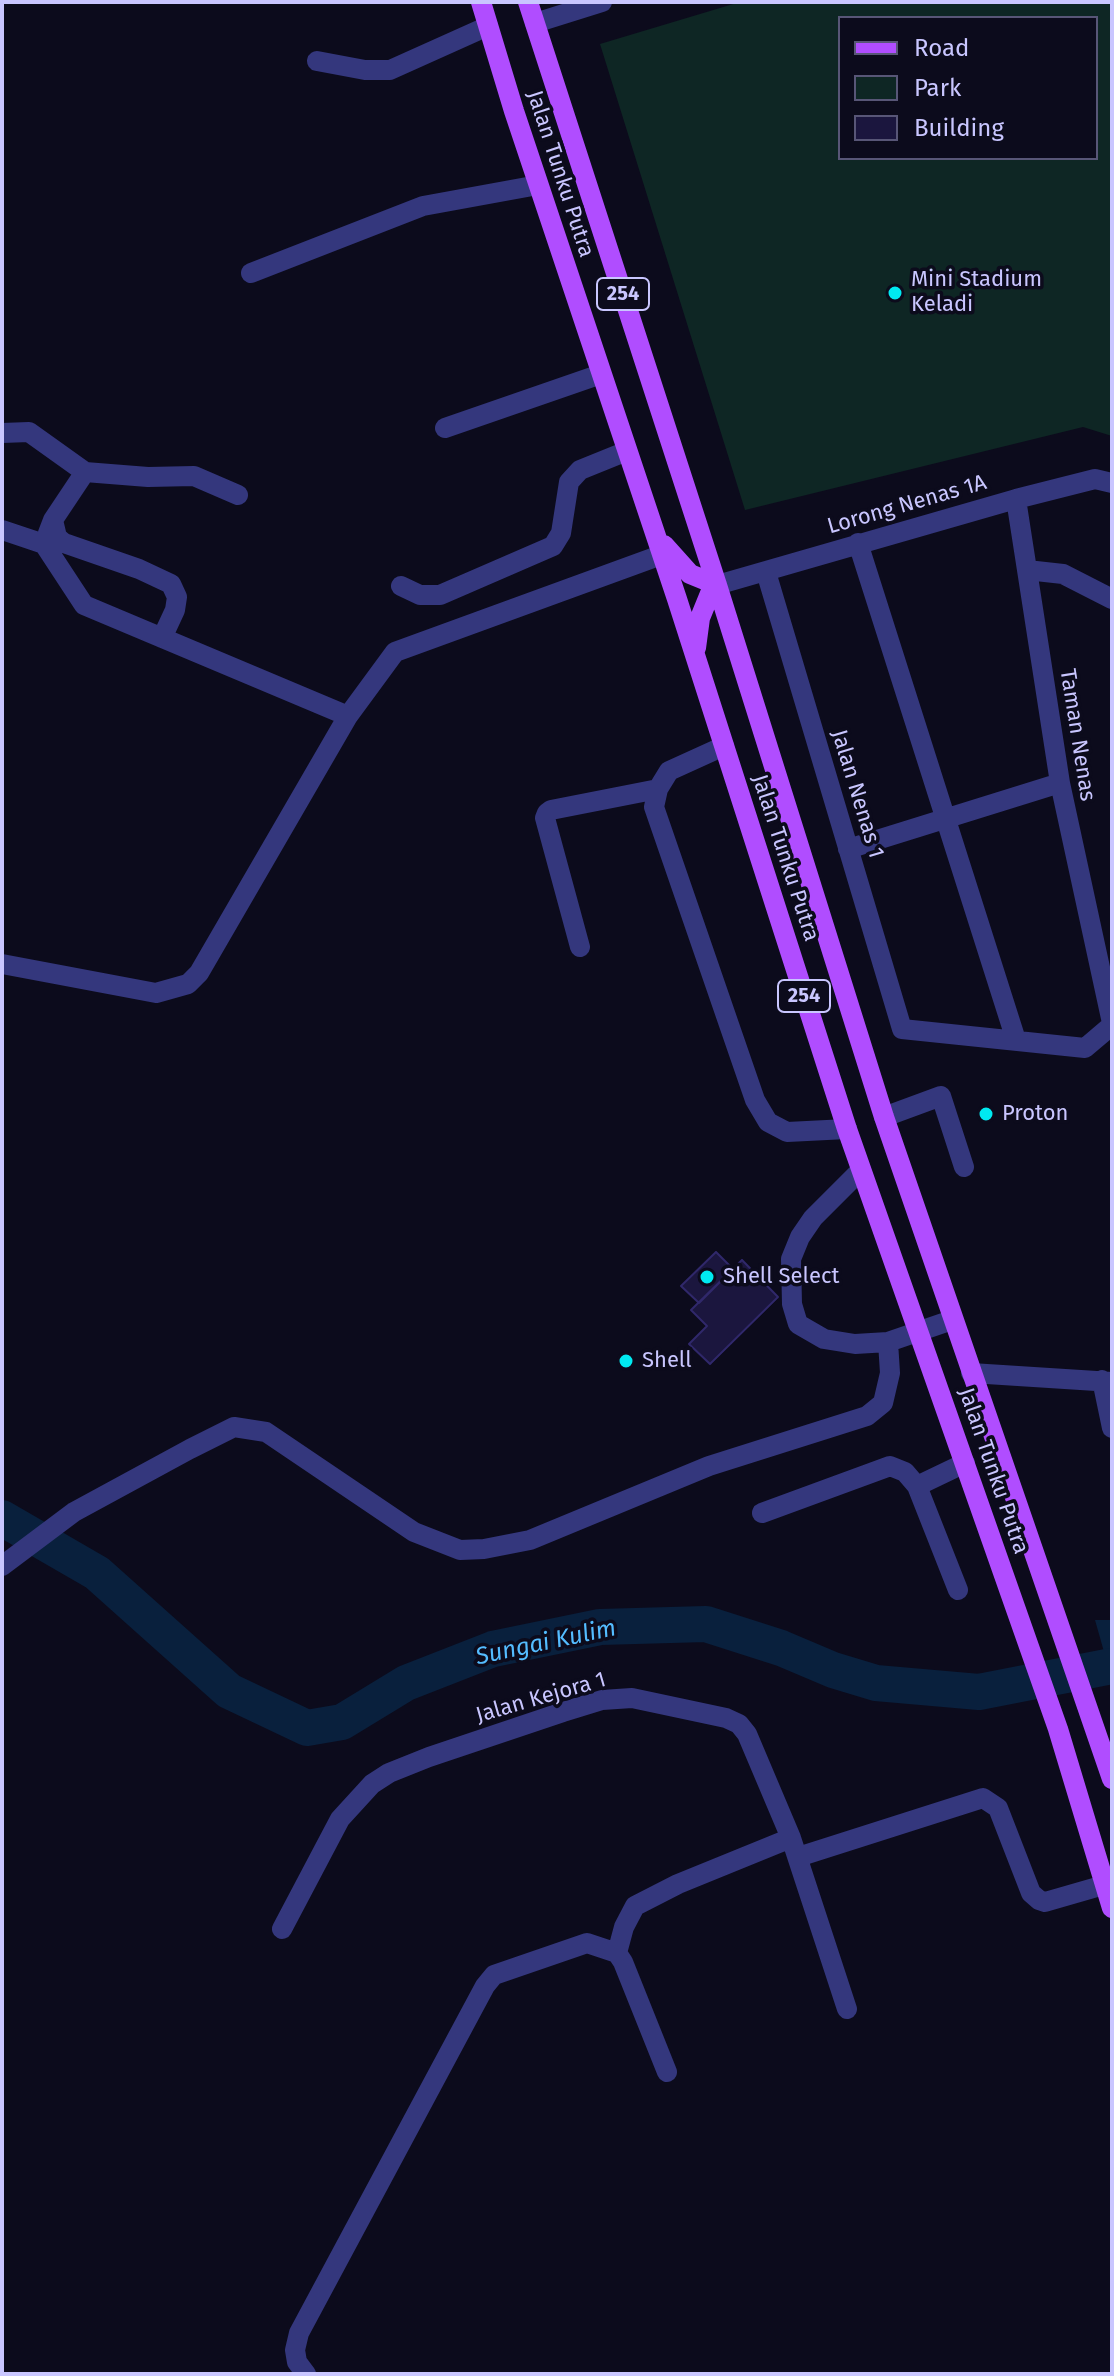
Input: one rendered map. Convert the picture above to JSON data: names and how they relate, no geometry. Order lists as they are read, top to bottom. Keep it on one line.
{"streets":{"main road":["Jalan Tunku Putra","254"],"street":["Lorong Nenas 1A","Taman Nenas","Jalan Nenas 1","Jalan Kejora 1"]},"crossings":[["Jalan Tunku Putra","Lorong Nenas 1A"],["Lorong Nenas 1A","Taman Nenas"],["Lorong Nenas 1A","Jalan Nenas 1"],["Taman Nenas","Jalan Nenas 1"]],"water":["Sungai Kulim"],"places":["Mini Stadium Keladi","Proton","Shell Select","Shell"],"legend":["Road","Park","Building"]}
